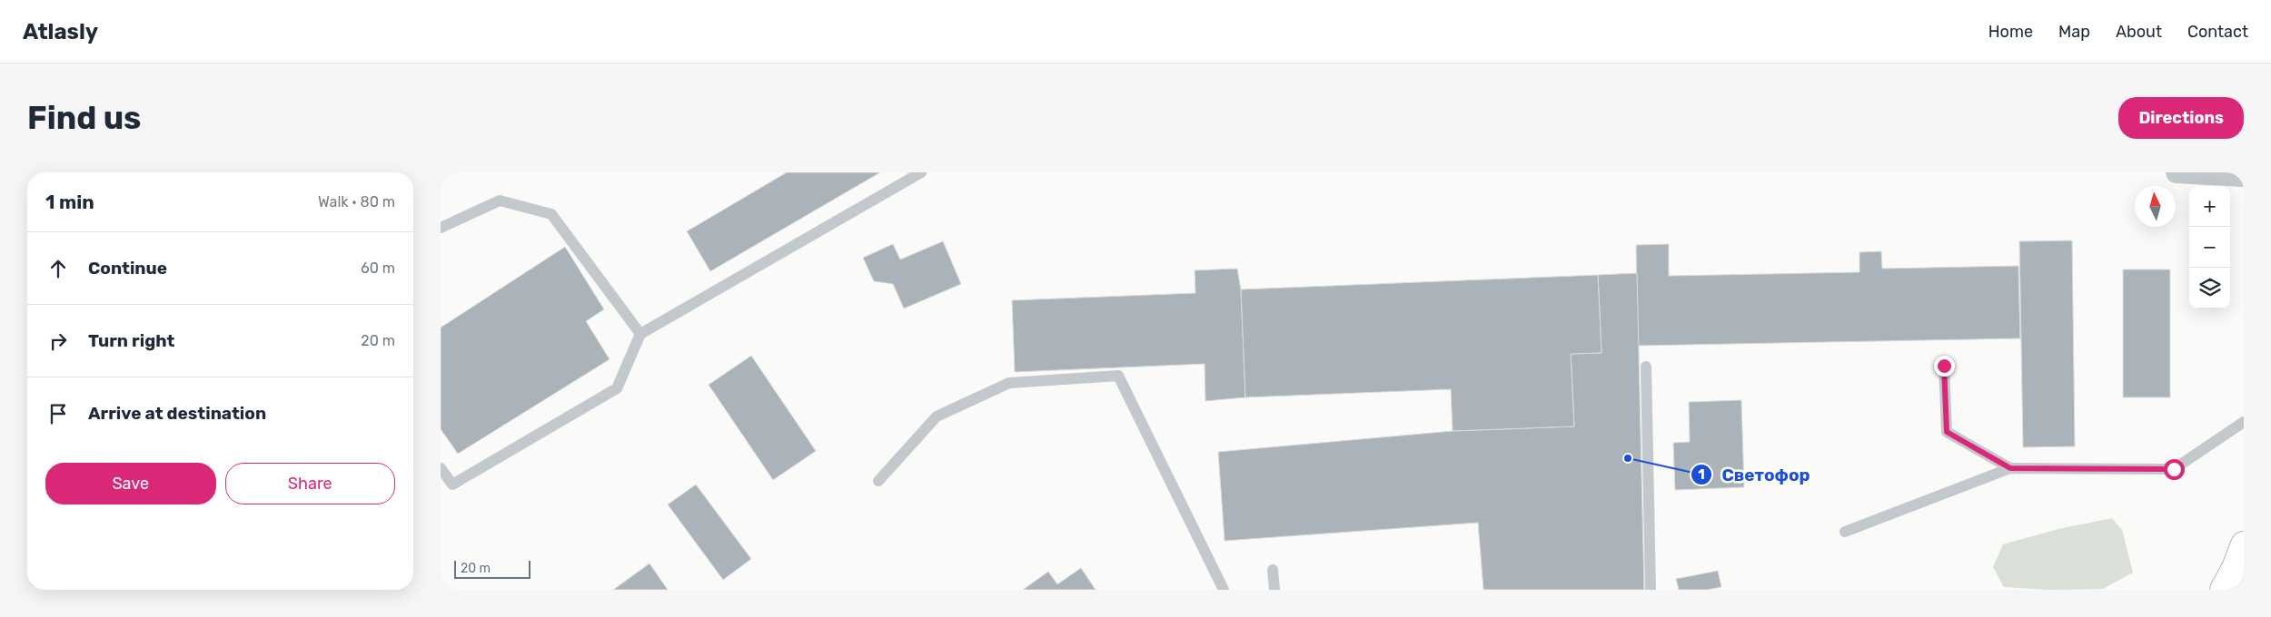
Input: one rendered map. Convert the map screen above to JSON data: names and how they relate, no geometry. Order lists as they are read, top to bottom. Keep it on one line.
{"places":["Светофор"],"scale_bar":"20 m","north":"top","page":{"header":"Atlasly","nav":["Home","Map","About","Contact"],"buttons":["Directions",["Save","Share"]],"title":"Find us","heading":["1 min","Walk · 80 m"],"map_buttons":["+","−"],"list":[["Continue","60 m"],["Turn right","20 m"],"Arrive at destination"],"scale":"20 m"}}
